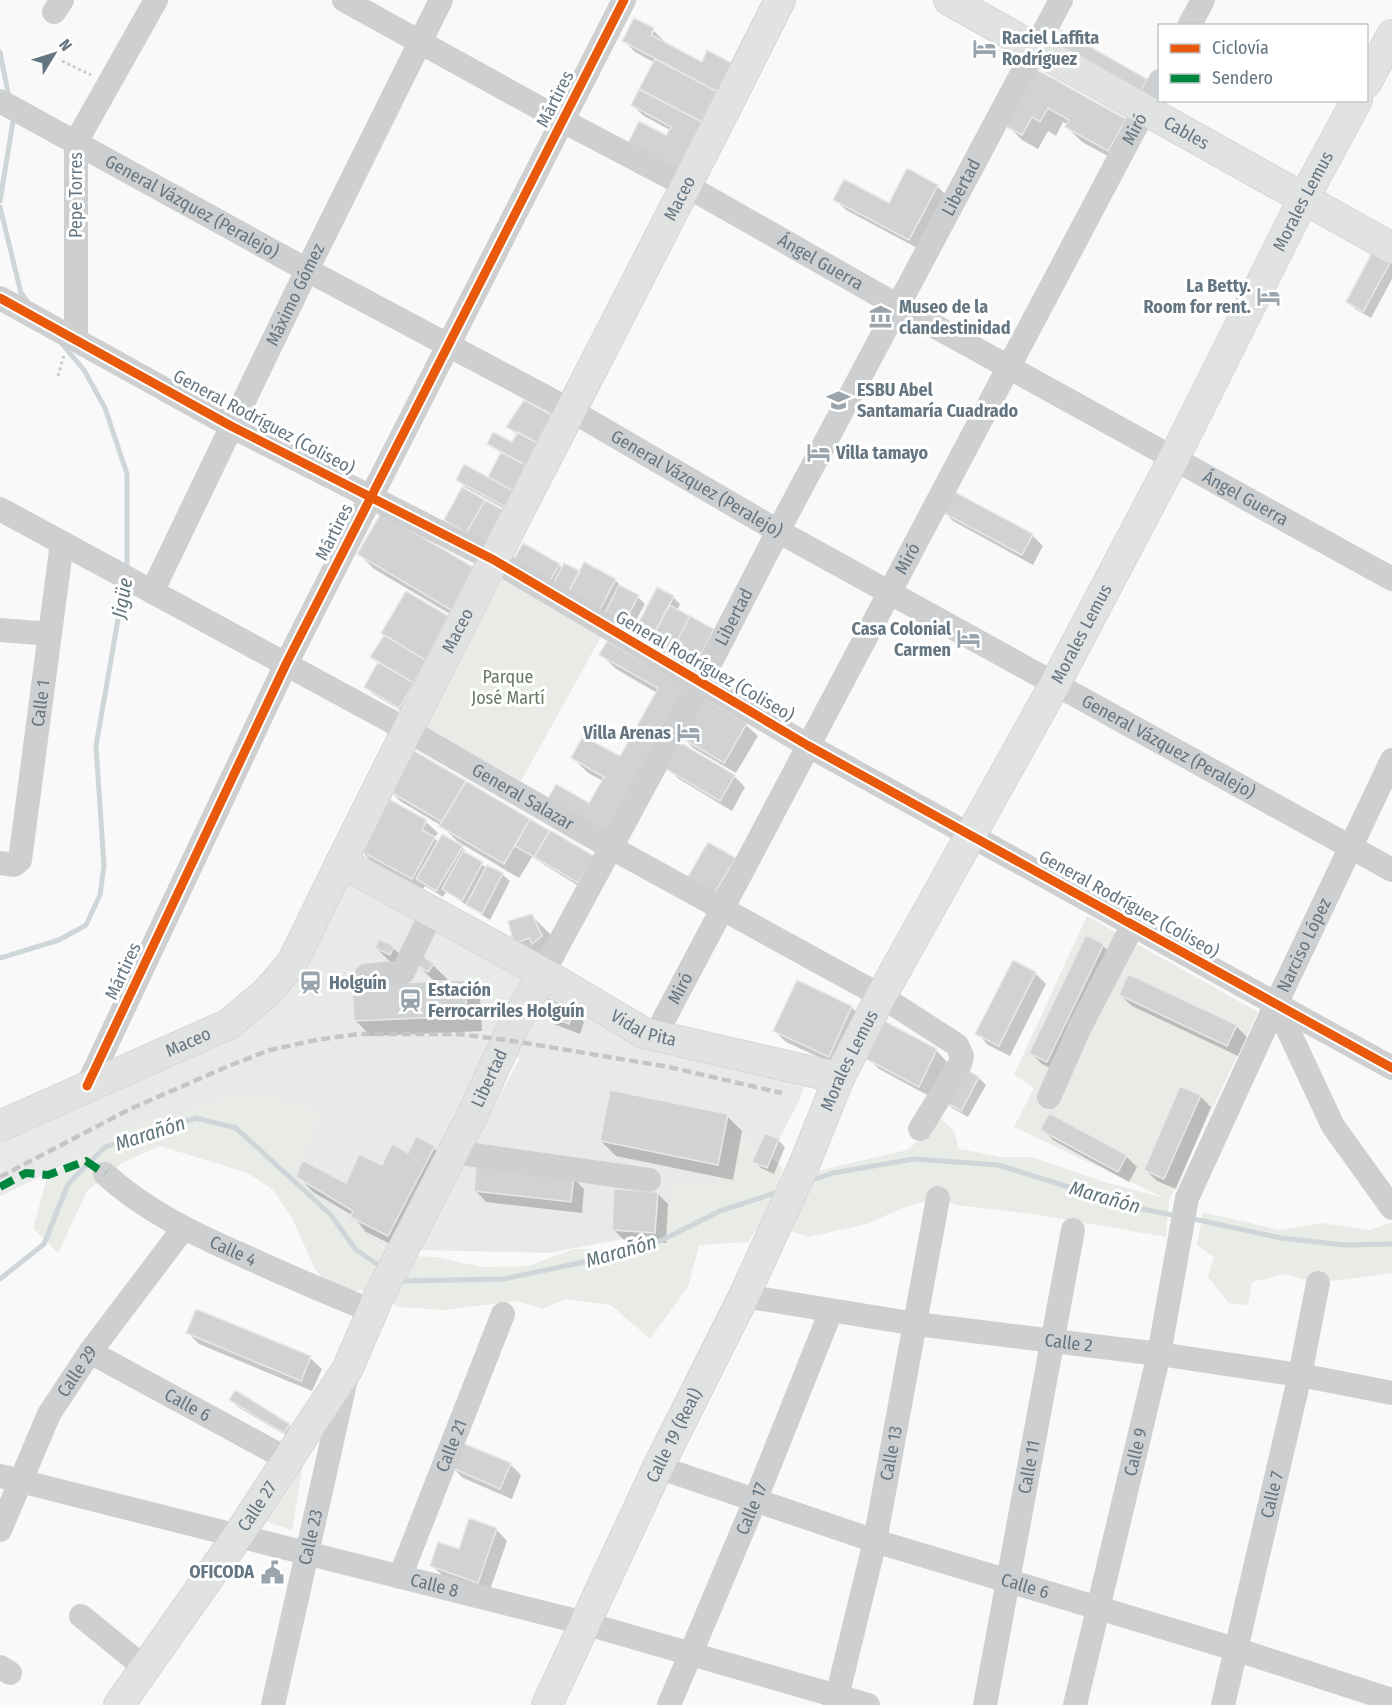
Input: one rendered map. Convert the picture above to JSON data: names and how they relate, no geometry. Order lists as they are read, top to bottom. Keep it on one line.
{"streets":{"main road":["Cables","Libertad","Maceo","Morales Lemus","Vidal Pita","Calle 19 (Real)","Calle 27"],"street":["Mártires","Miró","Pepe Torres","General Vázquez (Peralejo)","Ángel Guerra","Máximo Gómez","General Rodríguez (Coliseo)","Calle 1","General Salazar","Narciso López","Calle 4","Calle 2","Calle 29","Calle 6","Calle 21","Calle 9","Calle 13","Calle 11","Calle 7","Calle 17","Calle 23","Calle 8"]},"crossings":[["Mártires","Maceo"],["Mártires","General Vázquez (Peralejo)"],["Mártires","Ángel Guerra"],["Mártires","General Rodríguez (Coliseo)"],["Mártires","General Salazar"],["Miró","Cables"],["Miró","General Vázquez (Peralejo)"],["Miró","Ángel Guerra"],["Miró","General Rodríguez (Coliseo)"],["Miró","General Salazar"],["Miró","Vidal Pita"],["Cables","Libertad"],["Cables","Morales Lemus"],["Libertad","General Vázquez (Peralejo)"],["Libertad","Ángel Guerra"],["Libertad","General Rodríguez (Coliseo)"],["Libertad","General Salazar"],["Libertad","Vidal Pita"],["Libertad","Calle 4"],["Libertad","Calle 27"],["Pepe Torres","General Vázquez (Peralejo)"],["Pepe Torres","General Rodríguez (Coliseo)"],["Maceo","General Vázquez (Peralejo)"],["Maceo","Ángel Guerra"],["Maceo","General Rodríguez (Coliseo)"],["Maceo","General Salazar"],["Maceo","Vidal Pita"],["Morales Lemus","General Vázquez (Peralejo)"],["Morales Lemus","Ángel Guerra"],["Morales Lemus","General Rodríguez (Coliseo)"],["Morales Lemus","General Salazar"],["Morales Lemus","Vidal Pita"],["Morales Lemus","Calle 19 (Real)"],["General Vázquez (Peralejo)","Máximo Gómez"],["General Vázquez (Peralejo)","Narciso López"],["Ángel Guerra","Máximo Gómez"],["Máximo Gómez","General Rodríguez (Coliseo)"],["Máximo Gómez","General Salazar"],["General Rodríguez (Coliseo)","Narciso López"],["Calle 1","General Salazar"],["Narciso López","Calle 9"],["Calle 4","Calle 29"],["Calle 4","Calle 27"],["Calle 2","Calle 19 (Real)"],["Calle 2","Calle 9"],["Calle 2","Calle 13"],["Calle 2","Calle 11"],["Calle 2","Calle 7"],["Calle 2","Calle 17"],["Calle 29","Calle 6"],["Calle 29","Calle 8"],["Calle 6","Calle 19 (Real)"],["Calle 6","Calle 9"],["Calle 6","Calle 13"],["Calle 6","Calle 11"],["Calle 6","Calle 7"],["Calle 6","Calle 27"],["Calle 6","Calle 17"],["Calle 19 (Real)","Calle 8"],["Calle 21","Calle 8"],["Calle 13","Calle 8"],["Calle 27","Calle 23"],["Calle 27","Calle 8"],["Calle 17","Calle 8"],["Calle 23","Calle 8"]],"water":["Jigüe","Marañón"],"parks":["Parque José Martí"],"places":{"hotel":["Raciel Laffita Rodríguez","La Betty. Room for rent.","Villa tamayo","Casa Colonial Carmen","Villa Arenas"],"museum":["Museo de la clandestinidad"],"school or university":["ESBU Abel Santamaría Cuadrado"],"station":["Holguín","Estación Ferrocarriles Holguín"],"public building":["OFICODA"]},"legend":["Ciclovía","Sendero"],"north":"top right"}
